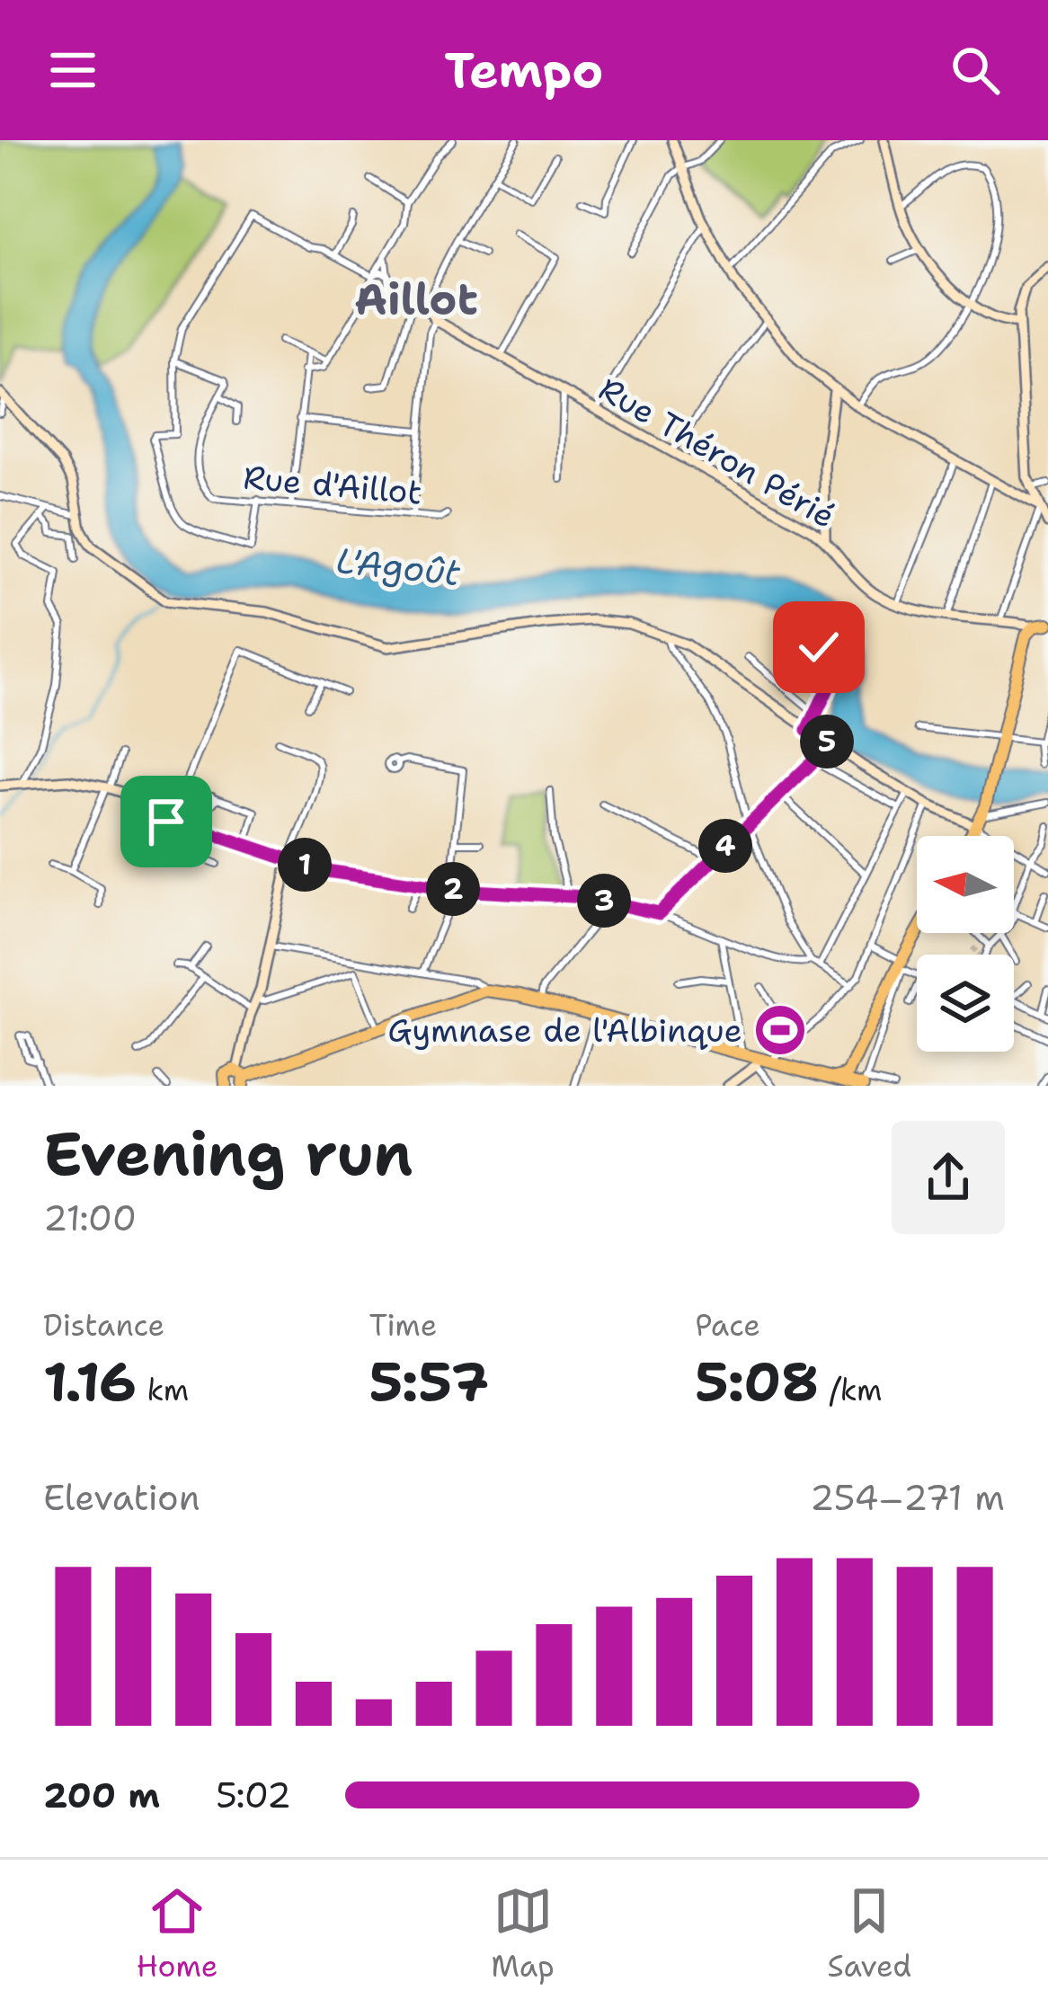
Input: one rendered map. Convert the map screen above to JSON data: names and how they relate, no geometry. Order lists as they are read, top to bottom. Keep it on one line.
{"streets":{"street":["Rue Théron Périé","Rue d'Aillot"]},"districts":["Aillot"],"water":["L'Agoût"],"places":{"sports":["Gymnase de l'Albinque"]},"north":"left","page":{"header":"Tempo","pins":["5","4","1","2","3"],"heading":["Evening run","21:00"],"stats":[["Distance","1.16 km"],["Time","5:57"],["Pace","5:08 /km"]],"chart":["Elevation","254–271 m"],"list":[{"name":"200 m","note":"5:02"}],"tabs":["Home","Map","Saved"]}}
